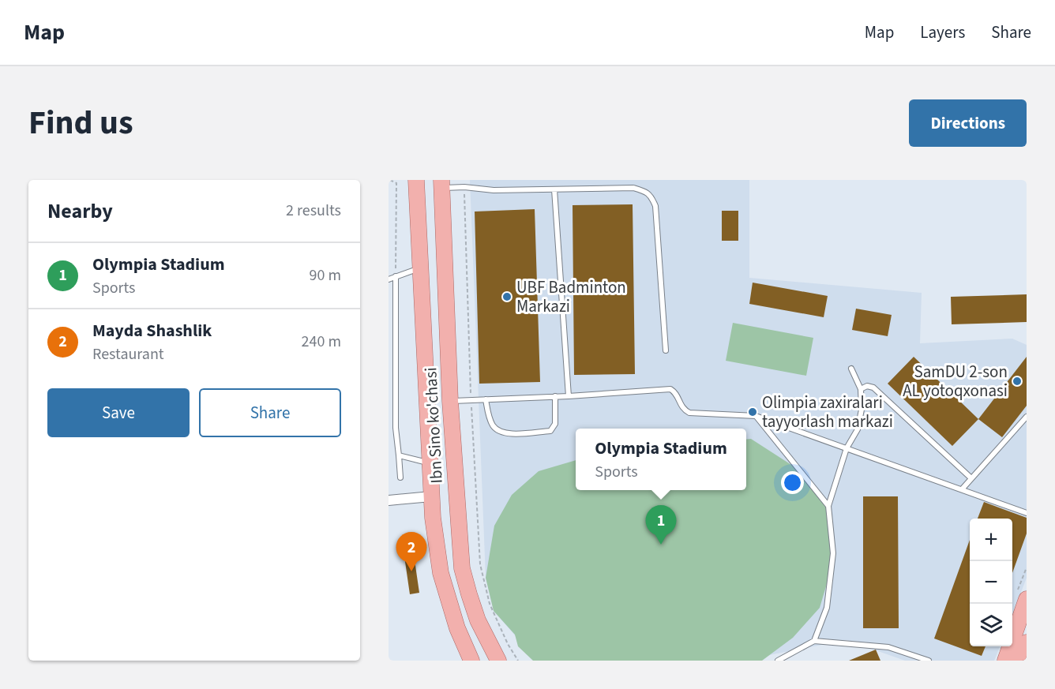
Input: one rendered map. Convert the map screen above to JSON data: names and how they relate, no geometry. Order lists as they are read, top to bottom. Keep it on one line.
{"streets":{"main road":["Ibn Sino ko'chasi"]},"places":["UBF Badminton Markazi","SamDU 2-son AL yotoqxonasi","Olimpia zaxiralari tayyorlash markazi"],"page":{"header":"Map","nav":["Map","Layers","Share"],"title":"Find us","buttons":["Directions",["Save","Share"]],"heading":["Nearby","2 results"],"list":[{"mark":"1","name":"Olympia Stadium","note":"Sports","value":"90 m"},{"mark":"2","name":"Mayda Shashlik","note":"Restaurant","value":"240 m"}],"popup":["Olympia Stadium","Sports"],"pins":["1","2"],"map_buttons":["+","−"]}}
